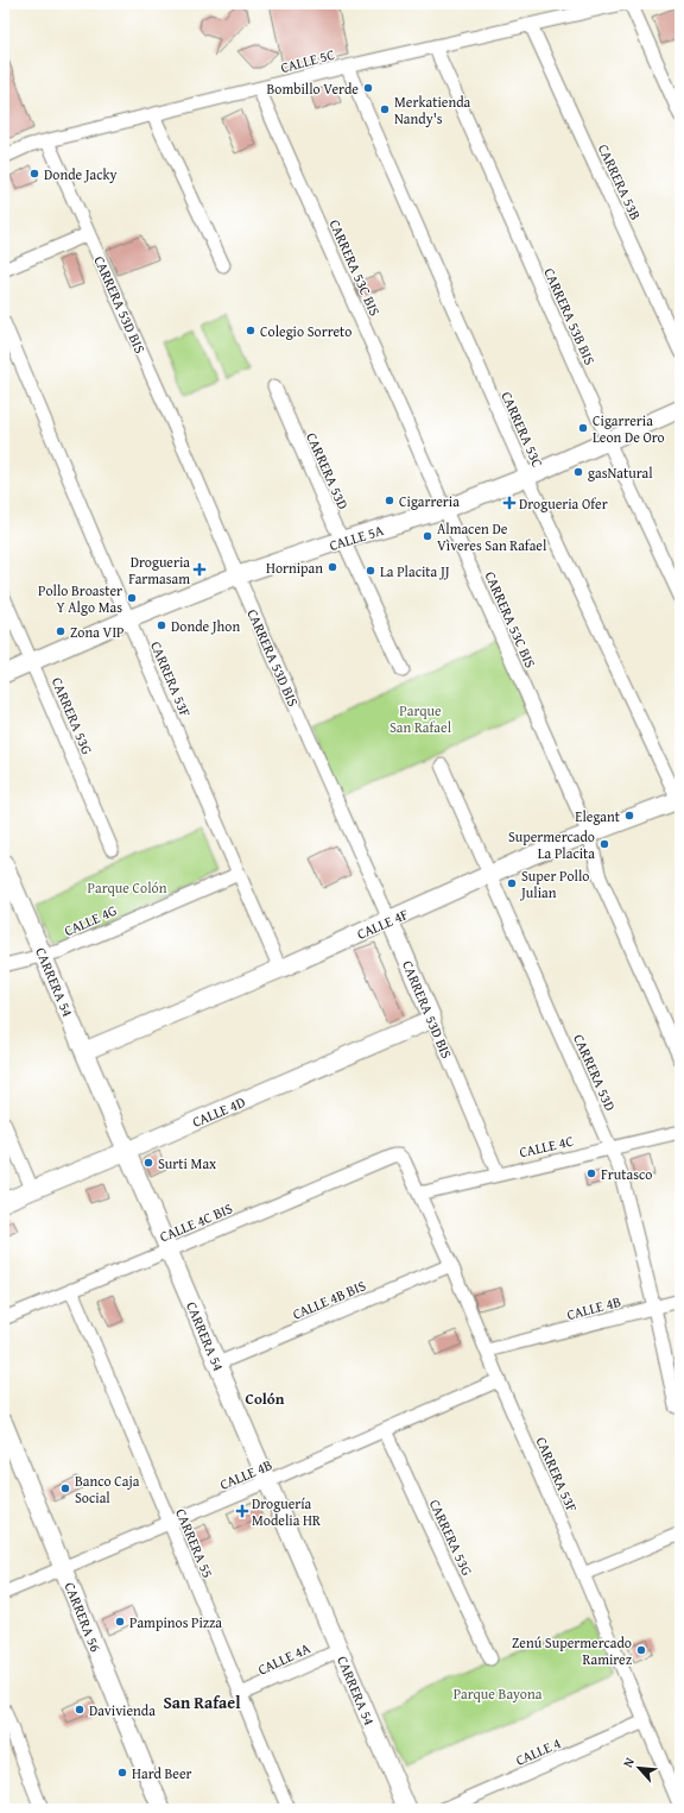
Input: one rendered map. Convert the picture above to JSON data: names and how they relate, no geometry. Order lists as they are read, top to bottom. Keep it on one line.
{"streets":{"street":["CALLE 5C","CARRERA 53B","CARRERA 53C BIS","CARRERA 53D BIS","CARRERA 53B BIS","CARRERA 53C","CARRERA 53D","CALLE 5A","CARRERA 53F","CARRERA 53G","CALLE 4G","CALLE 4F","CARRERA 54","CALLE 4D","CALLE 4C","CALLE 4C BIS","CALLE 4B BIS","CALLE 4B","CARRERA 55","CARRERA 56","CALLE 4A","CALLE 4"]},"crossings":[["CALLE 5C","CARRERA 53B"],["CALLE 5C","CARRERA 53C BIS"],["CALLE 5C","CARRERA 53D BIS"],["CALLE 5C","CARRERA 53B BIS"],["CALLE 5C","CARRERA 53C"],["CARRERA 53C BIS","CALLE 5A"],["CARRERA 53C BIS","CALLE 4F"],["CARRERA 53D BIS","CALLE 5A"],["CARRERA 53D BIS","CALLE 4F"],["CARRERA 53D BIS","CALLE 4D"],["CARRERA 53D BIS","CALLE 4C"],["CARRERA 53B BIS","CALLE 5A"],["CARRERA 53C","CALLE 5A"],["CARRERA 53C","CALLE 4F"],["CARRERA 53D","CALLE 5A"],["CARRERA 53D","CALLE 4F"],["CARRERA 53D","CALLE 4C"],["CARRERA 53D","CALLE 4B"],["CALLE 5A","CARRERA 53F"],["CALLE 5A","CARRERA 53G"],["CARRERA 53F","CALLE 4G"],["CARRERA 53F","CALLE 4F"],["CARRERA 53F","CALLE 4C"],["CARRERA 53F","CALLE 4C BIS"],["CARRERA 53F","CALLE 4B BIS"],["CARRERA 53F","CALLE 4B"],["CARRERA 53F","CALLE 4"],["CARRERA 53G","CALLE 4B"],["CALLE 4G","CARRERA 54"],["CALLE 4F","CARRERA 54"],["CARRERA 54","CALLE 4D"],["CARRERA 54","CALLE 4C BIS"],["CARRERA 54","CALLE 4B BIS"],["CARRERA 54","CALLE 4B"],["CARRERA 54","CALLE 4A"],["CALLE 4C BIS","CARRERA 55"],["CALLE 4B","CARRERA 55"],["CALLE 4B","CARRERA 56"],["CARRERA 55","CALLE 4A"]],"districts":["Colón","San Rafael"],"parks":["Parque San Rafael","Parque Colón","Parque Bayona"],"places":{"other":["Bombillo Verde","Merkatienda Nandy's","Donde Jacky","Colegio Sorreto","Cigarreria Leon De Oro","gasNatural","Cigarreria","Almacen De Vìveres San Rafael","Hornipan","La Placita JJ","Pollo Broaster Y Algo Mas","Donde Jhon","Zona VIP","Elegant","Supermercado La Placita","Super Pollo Julian","Surti Max","Frutasco","Banco Caja Social","Pampinos Pizza","Zenú Supermercado Ramirez","Davivienda","Hard Beer"],"health":["Drogueria Ofer","Drogueria Farmasam","Droguería Modelia HR"]},"north":"top left"}
